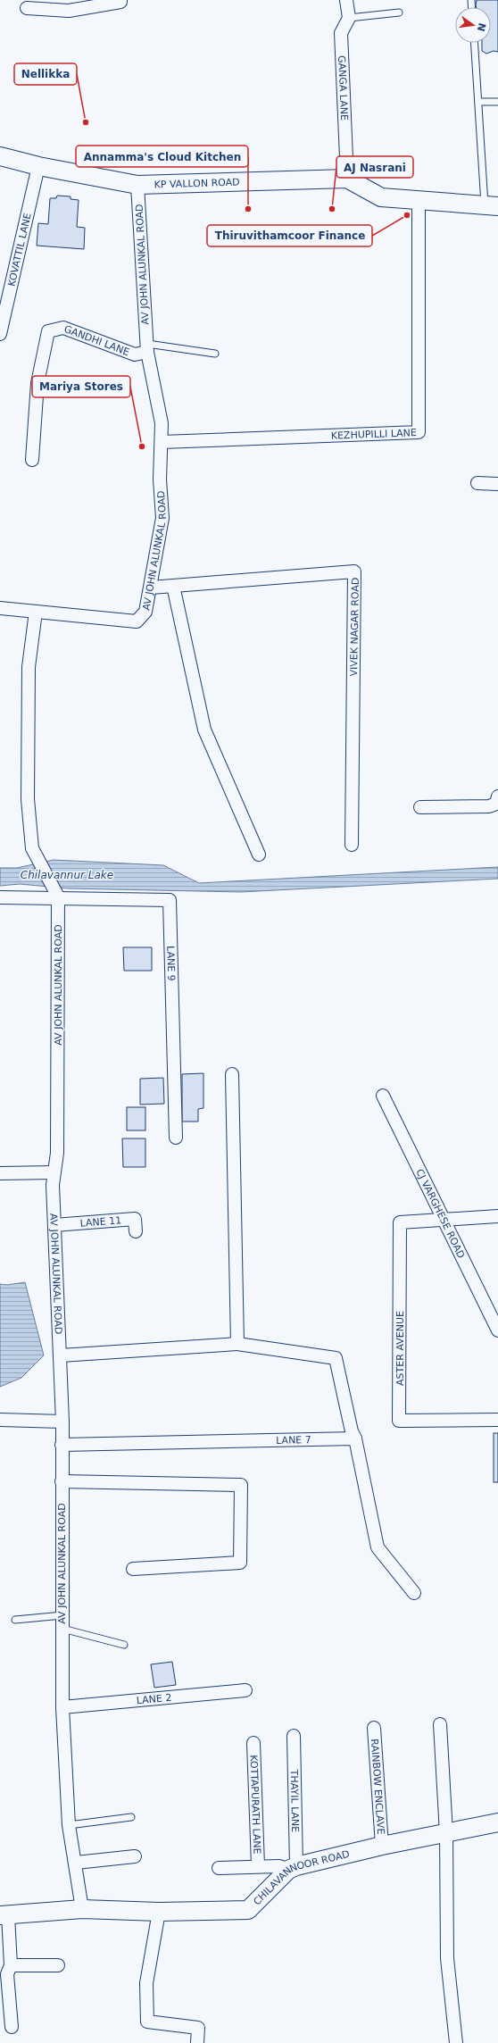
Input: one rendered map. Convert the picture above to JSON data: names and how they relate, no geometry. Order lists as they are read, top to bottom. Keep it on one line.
{"streets":{"street":["GANGA LANE","KP VALLON ROAD","KOVATTIL LANE","AV JOHN ALUNKAL ROAD","GANDHI LANE","KEZHUPILLI LANE","VIVEK NAGAR ROAD","LANE 9","CJ VARGHESE ROAD","LANE 11","ASTER AVENUE","LANE 7","LANE 2","RAINBOW ENCLAVE","THAYIL LANE","KOTTAPURATH LANE","CHILAVANNOOR ROAD"]},"crossings":[["GANGA LANE","KP VALLON ROAD"],["KP VALLON ROAD","KOVATTIL LANE"],["KP VALLON ROAD","AV JOHN ALUNKAL ROAD"],["AV JOHN ALUNKAL ROAD","GANDHI LANE"],["AV JOHN ALUNKAL ROAD","KEZHUPILLI LANE"],["AV JOHN ALUNKAL ROAD","VIVEK NAGAR ROAD"],["AV JOHN ALUNKAL ROAD","LANE 9"],["AV JOHN ALUNKAL ROAD","LANE 11"],["AV JOHN ALUNKAL ROAD","LANE 7"],["AV JOHN ALUNKAL ROAD","LANE 2"],["AV JOHN ALUNKAL ROAD","CHILAVANNOOR ROAD"],["CJ VARGHESE ROAD","ASTER AVENUE"],["RAINBOW ENCLAVE","CHILAVANNOOR ROAD"],["THAYIL LANE","KOTTAPURATH LANE"],["THAYIL LANE","CHILAVANNOOR ROAD"],["KOTTAPURATH LANE","CHILAVANNOOR ROAD"]],"water":["Chilavannur Lake"],"places":["Nellikka","Annamma's Cloud Kitchen","AJ Nasrani","Thiruvithamcoor Finance","Mariya Stores"],"north":"right"}
